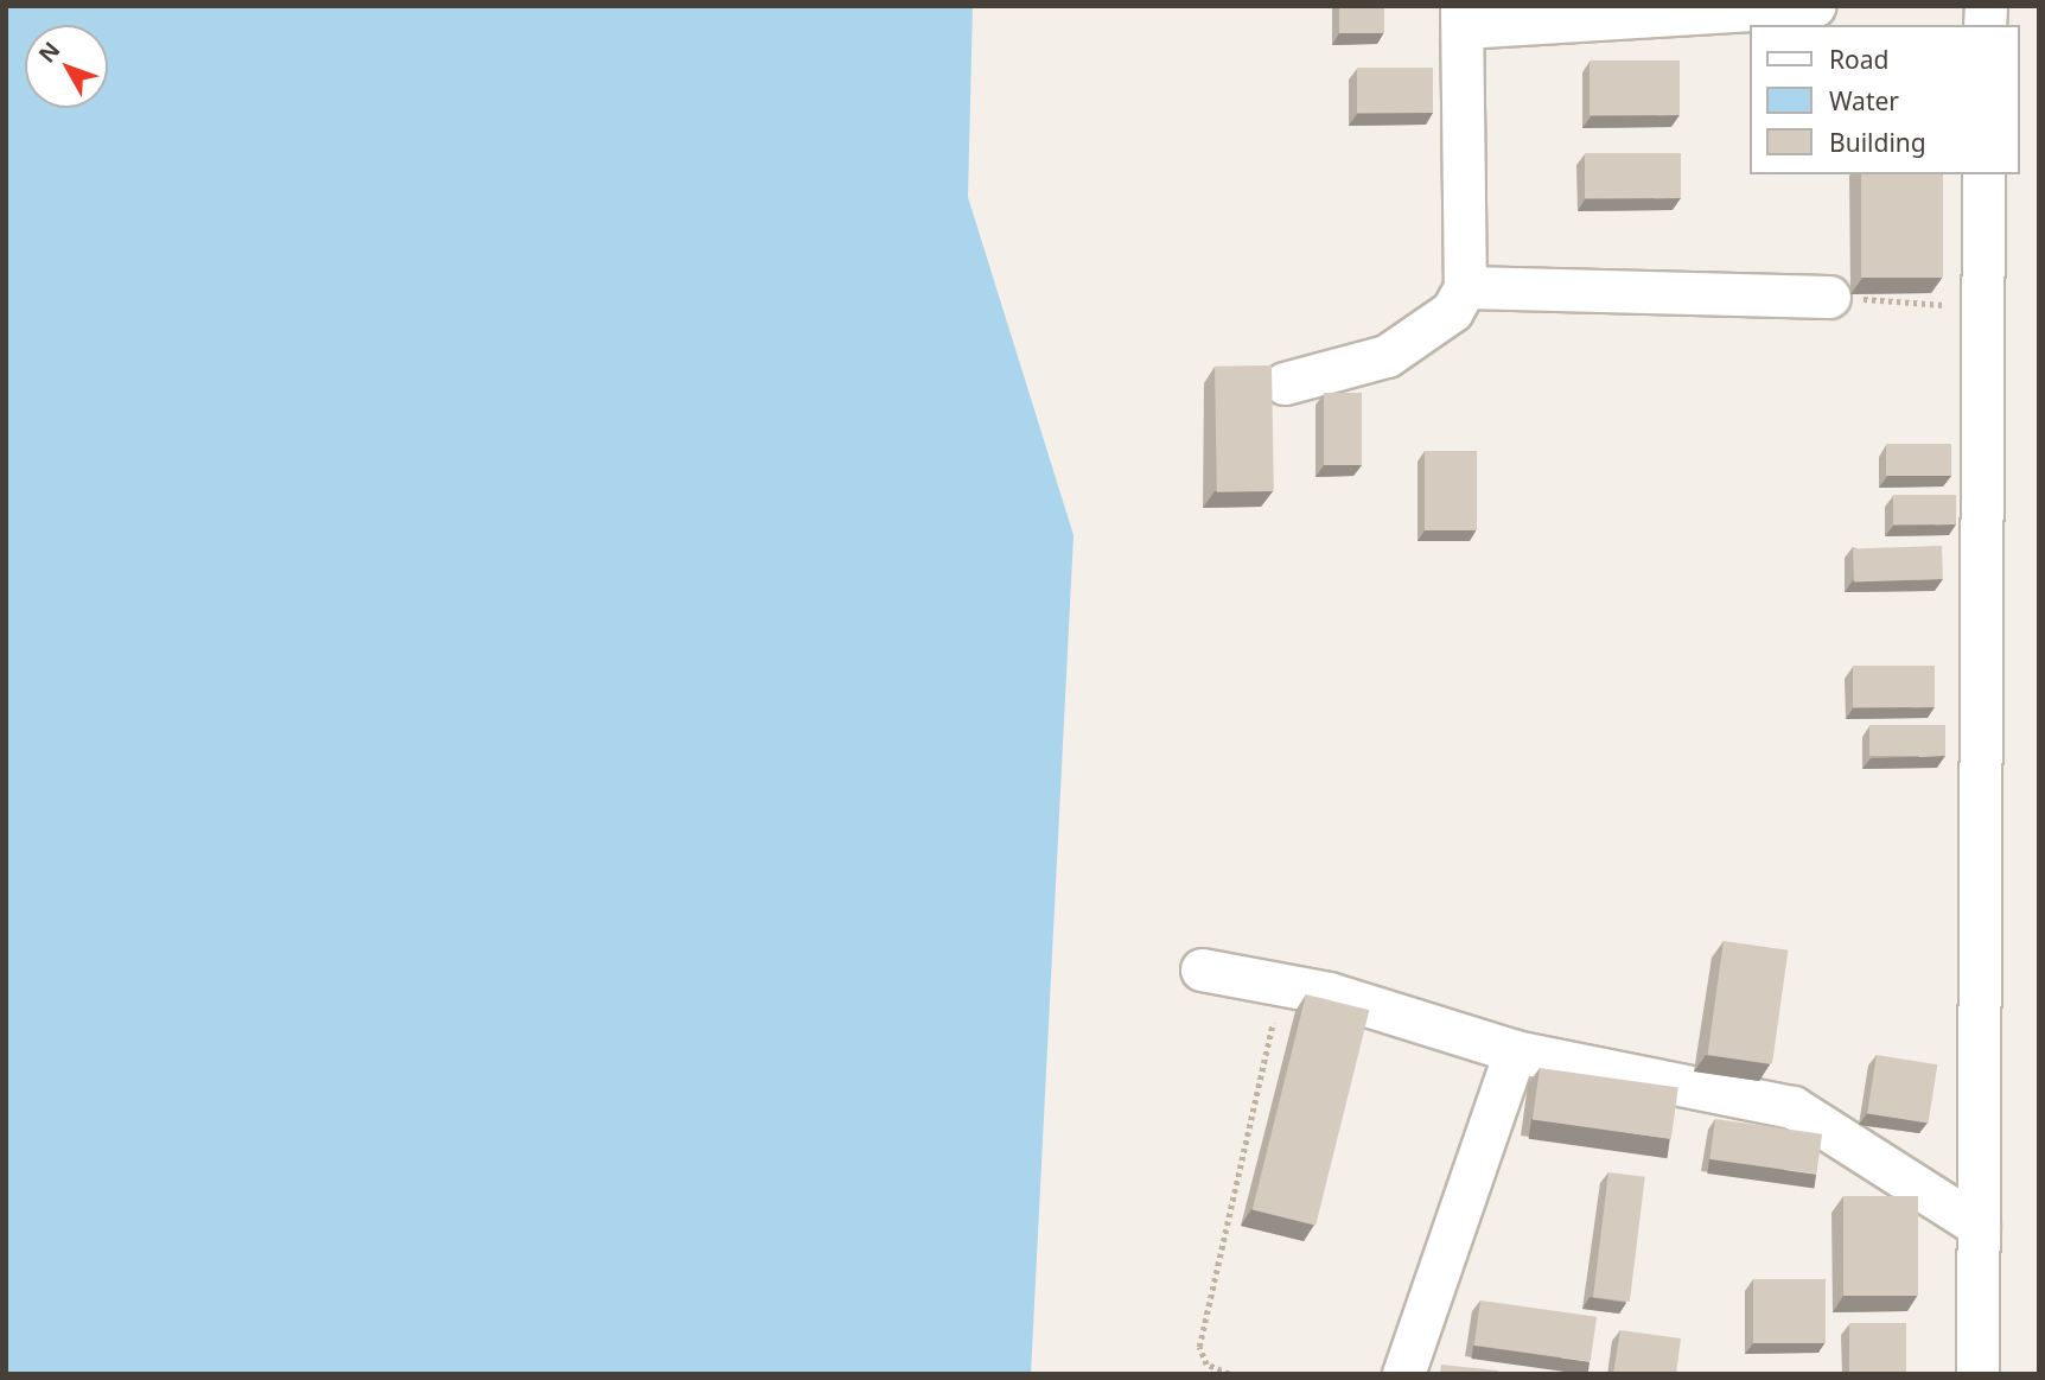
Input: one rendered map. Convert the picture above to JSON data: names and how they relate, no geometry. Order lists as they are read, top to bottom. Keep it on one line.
{"legend":["Road","Water","Building"],"north":"top left"}
